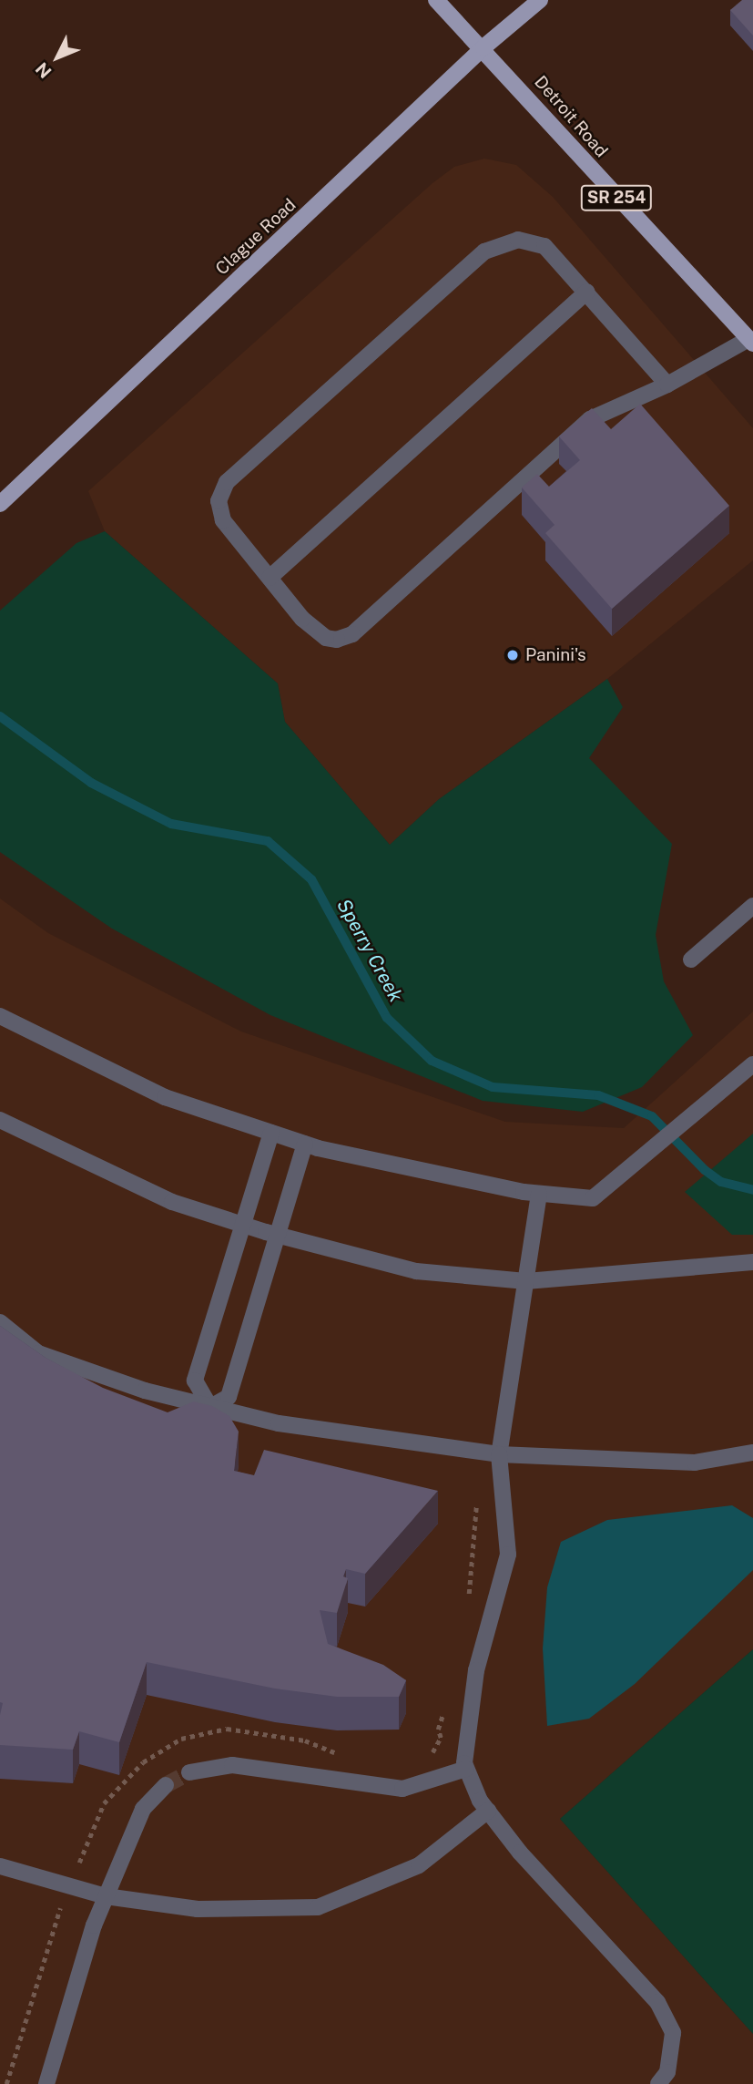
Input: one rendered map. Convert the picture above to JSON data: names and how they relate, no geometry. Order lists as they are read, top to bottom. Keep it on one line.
{"streets":{"main road":["Detroit Road","SR 254","Clague Road"]},"crossings":[["Detroit Road","Clague Road"]],"water":["Sperry Creek"],"places":["Panini's"],"north":"bottom left"}
